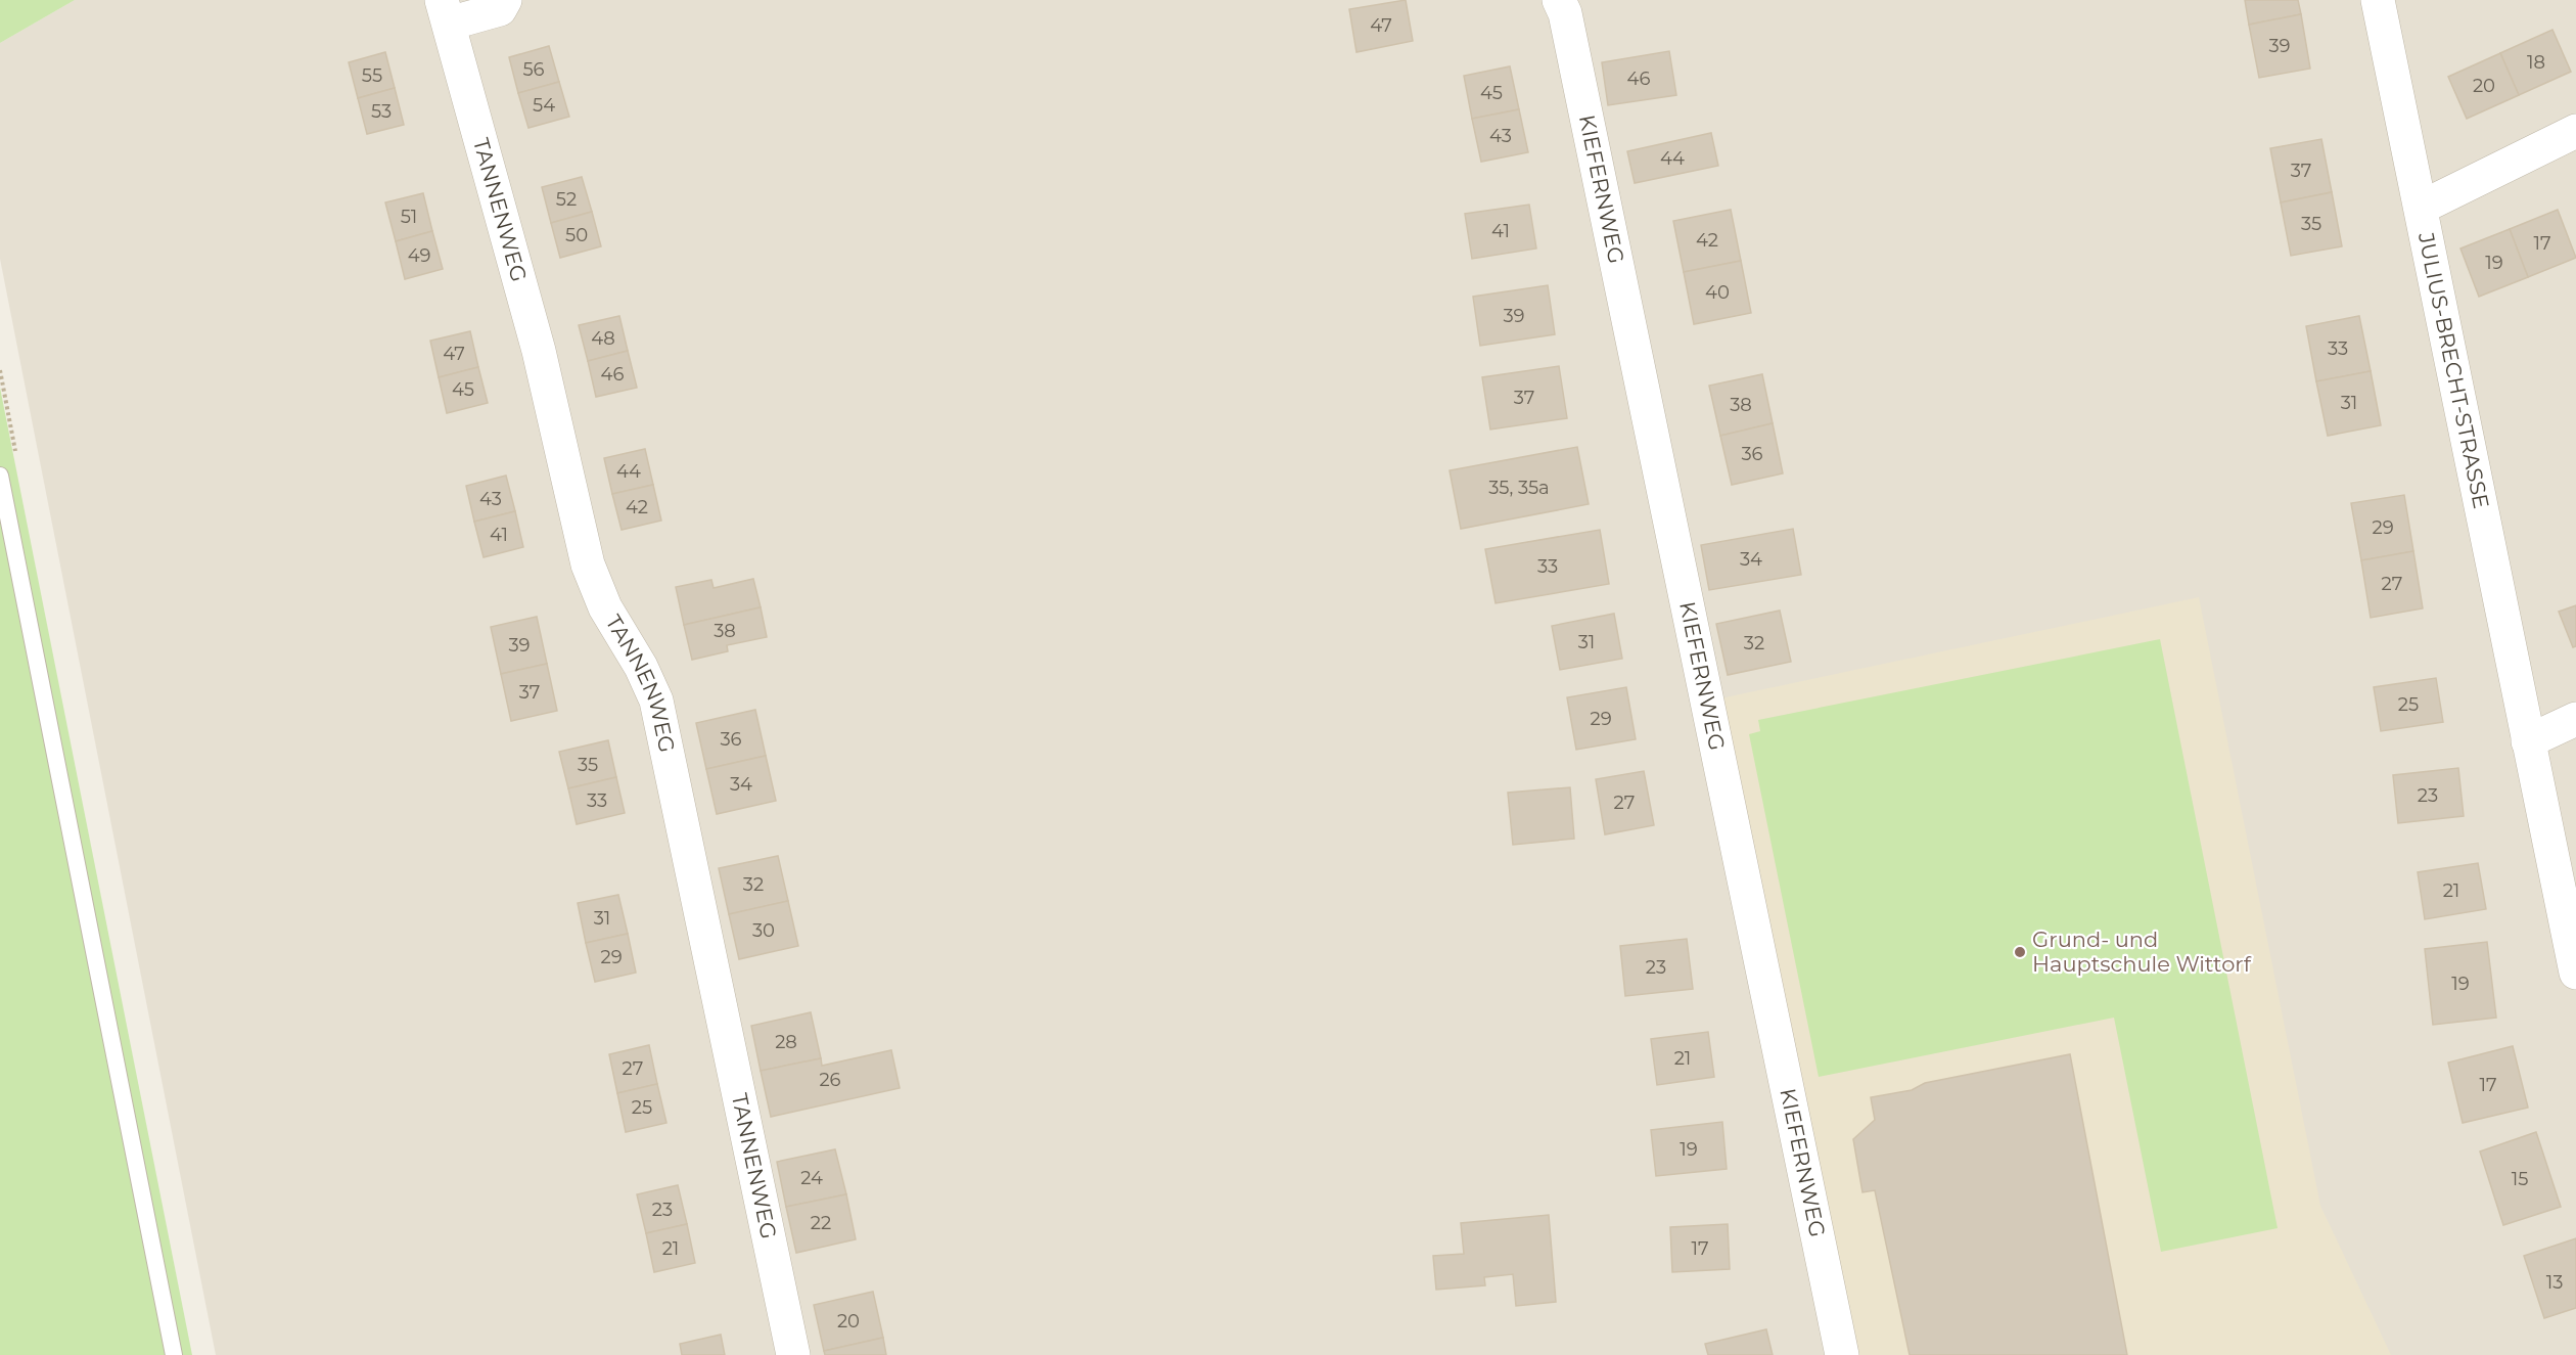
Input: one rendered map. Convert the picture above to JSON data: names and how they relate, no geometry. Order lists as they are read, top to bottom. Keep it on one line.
{"streets":{"street":["KIEFERNWEG","TANNENWEG","JULIUS-BRECHT-STRASSE"]},"places":["Grund- und Hauptschule Wittorf"],"house_numbers":["47","39","18","56","55","46","20","45","54","53","43","44","37","52","51","35","41","50","42","17","49","19","40","39","48","33","47","46","45","37","31","38","36","44","35, 35a","43","42","29","41","34","33","27","38","31","32","39","37","25","29","36","35","34","23","33","27","32","21","31","30","29","23","19","28","21","27","26","17","25","19","24","15","23","22","21","17","13","20"]}
